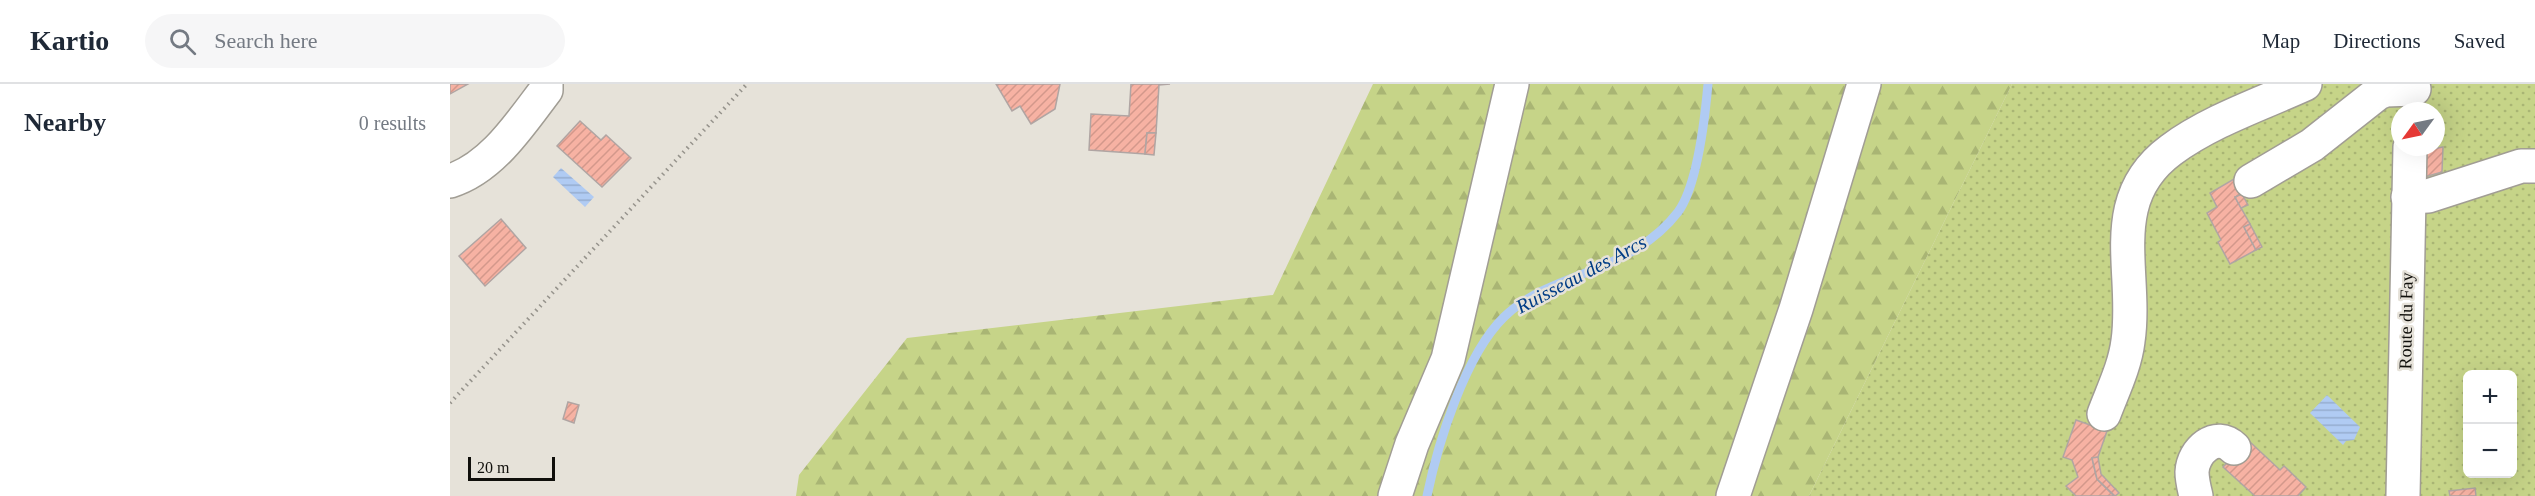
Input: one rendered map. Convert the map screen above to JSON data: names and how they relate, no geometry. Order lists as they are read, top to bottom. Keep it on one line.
{"streets":{"street":["Route du Fay"]},"water":["Ruisseau des Arcs"],"scale_bar":"20 m","north":"bottom left","page":{"header":"Kartio","search":"Search here","nav":["Map","Directions","Saved"],"heading":["Nearby","0 results"],"map_buttons":["+","−"],"scale":"20 m"}}
